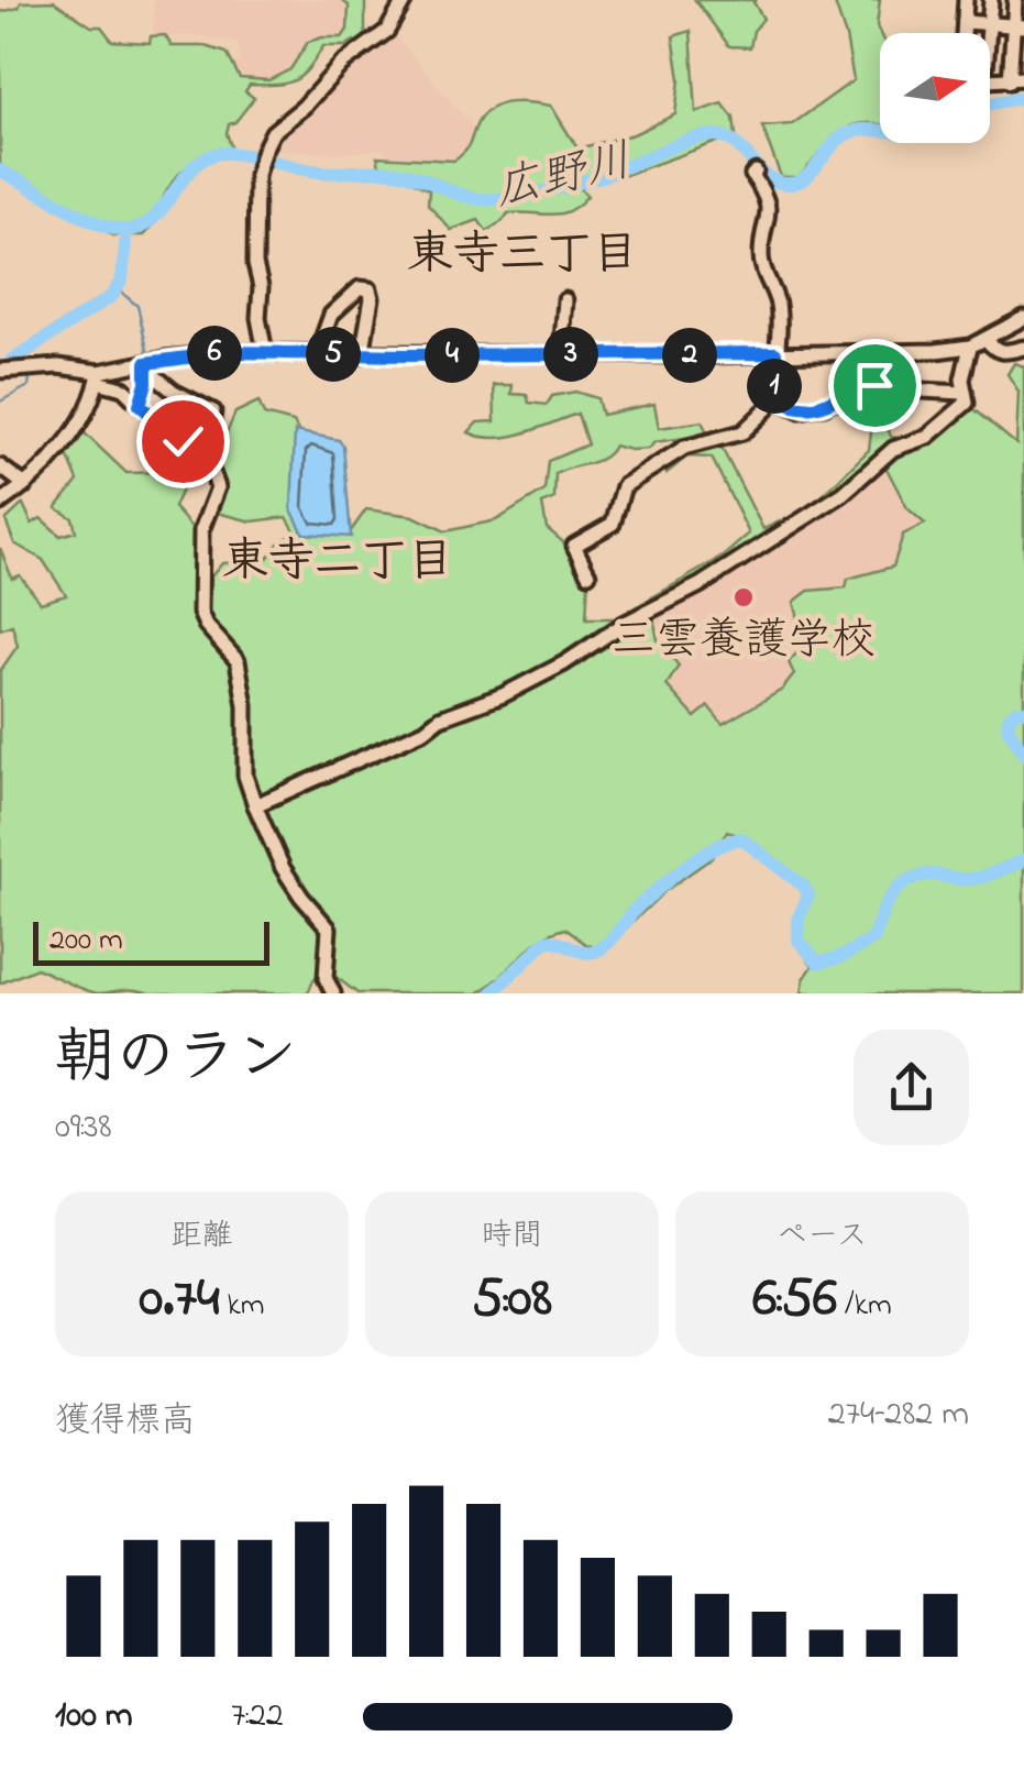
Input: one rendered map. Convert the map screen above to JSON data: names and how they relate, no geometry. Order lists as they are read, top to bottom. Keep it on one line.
{"districts":["東寺三丁目","東寺二丁目"],"water":["広野川"],"places":["三雲養護学校"],"scale_bar":"200 m","north":"right","page":{"pins":["6","3","5","2","4","1"],"scale":"200 m","heading":["朝のラン","09:38"],"stats":[["距離","0.74 km"],["時間","5:08"],["ペース","6:56 /km"]],"chart":["獲得標高","274–282 m"],"list":[{"name":"100 m","note":"7:22"}]}}
